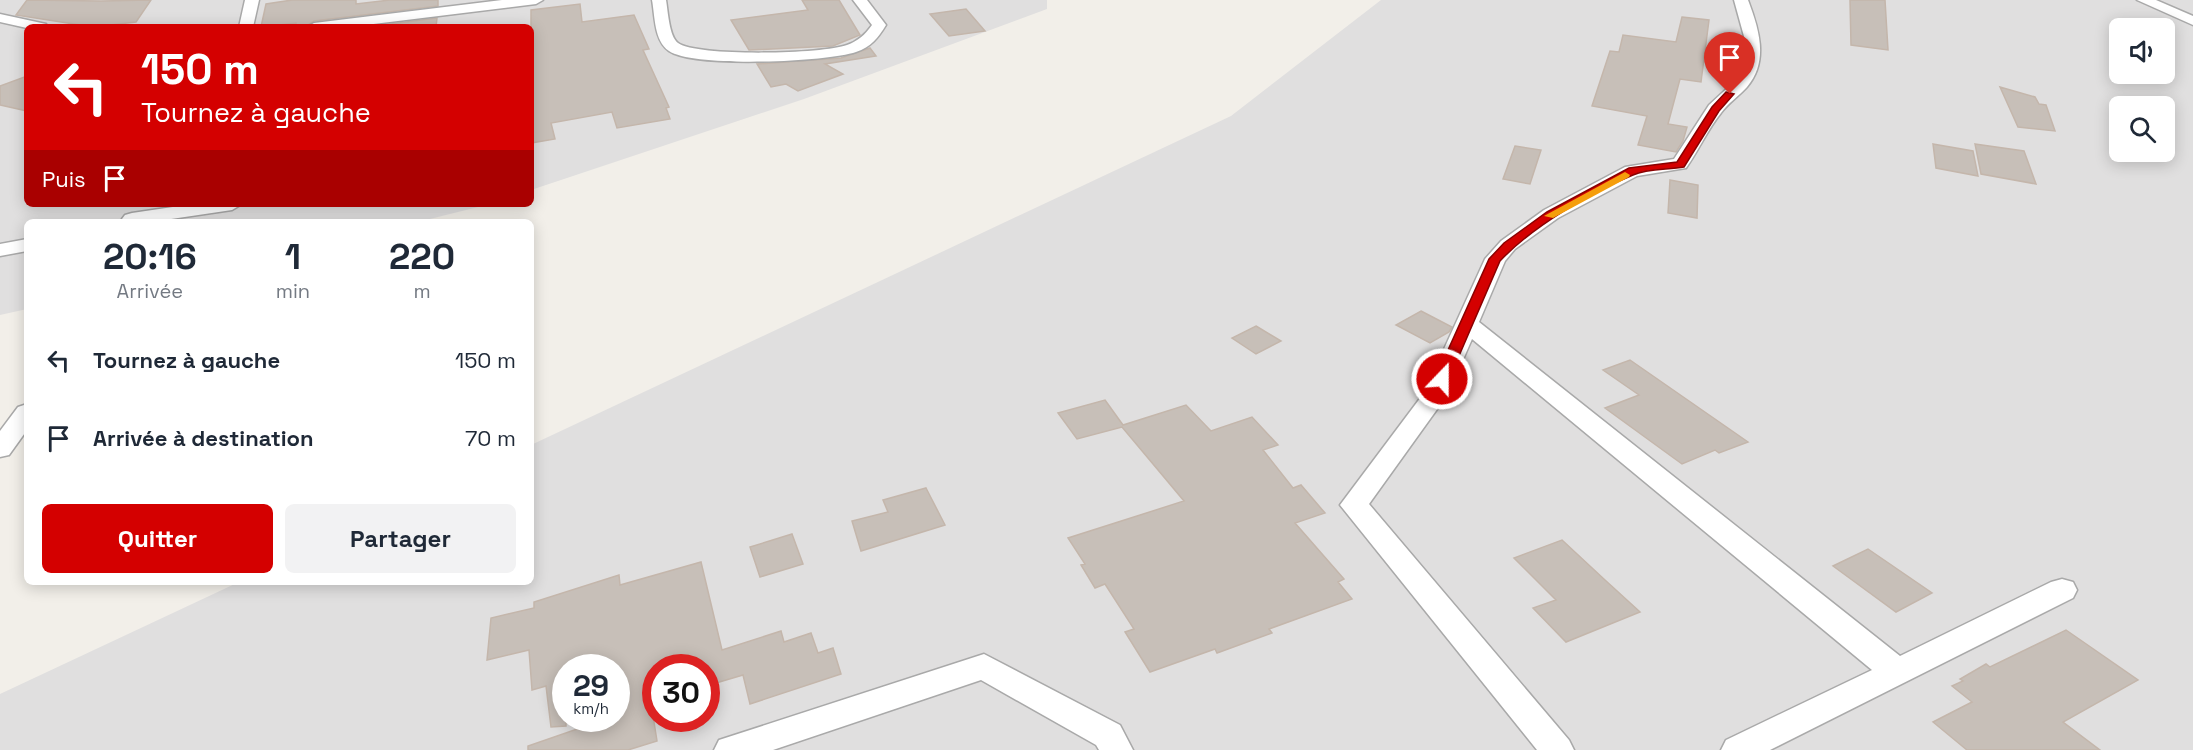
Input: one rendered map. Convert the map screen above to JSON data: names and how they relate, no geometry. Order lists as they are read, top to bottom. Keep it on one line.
{"page":{"turn":["150 m","Tournez à gauche"],"then":"Puis","eta":["20:16","Arrivée","1","min","220","m"],"list":[{"name":"Tournez à gauche","value":"150 m"},{"name":"Arrivée à destination","value":"70 m"}],"buttons":["Quitter","Partager"],"speed":"29 km/h","limit":"30"}}
